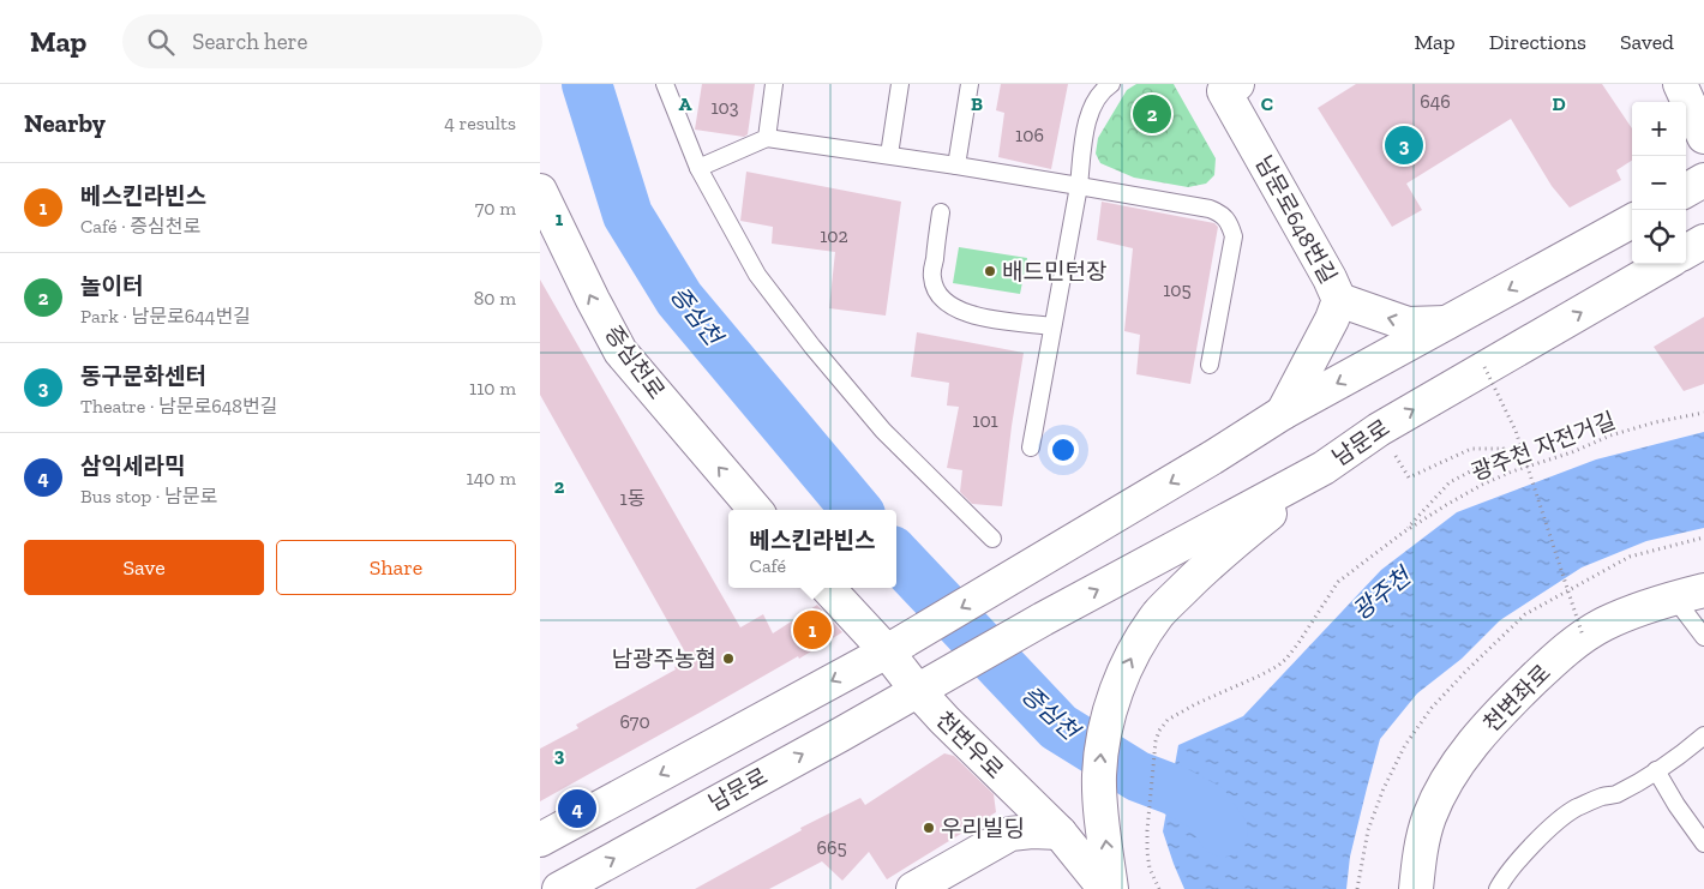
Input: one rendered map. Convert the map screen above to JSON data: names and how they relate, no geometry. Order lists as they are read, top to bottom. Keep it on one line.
{"streets":{"main road":["남문로648번길","증심천로","남문로","천변좌로","천변우로"],"path":["광주천 자전거길"]},"crossings":[["남문로","광주천 자전거길"],["남문로","천변우로"]],"one_way":["증심천로"],"water":["증심천","광주천"],"places":["배드민턴장","남광주농협","우리빌딩"],"house_numbers":["646","103","106","102","105","101","1동","670","665"],"page":{"header":"Map","search":"Search here","nav":["Map","Directions","Saved"],"heading":["Nearby","4 results"],"pins":["2","3","1","4"],"map_buttons":["+","−"],"list":[{"mark":"1","name":"베스킨라빈스","note":"Café · 증심천로","value":"70 m"},{"mark":"2","name":"놀이터","note":"Park · 남문로644번길","value":"80 m"},{"mark":"3","name":"동구문화센터","note":"Theatre · 남문로648번길","value":"110 m"},{"mark":"4","name":"삼익세라믹","note":"Bus stop · 남문로","value":"140 m"}],"popup":["베스킨라빈스","Café"],"buttons":["Save","Share"]},"grid":{"columns":["A","B","C","D"],"rows":["1","2","3"]}}
